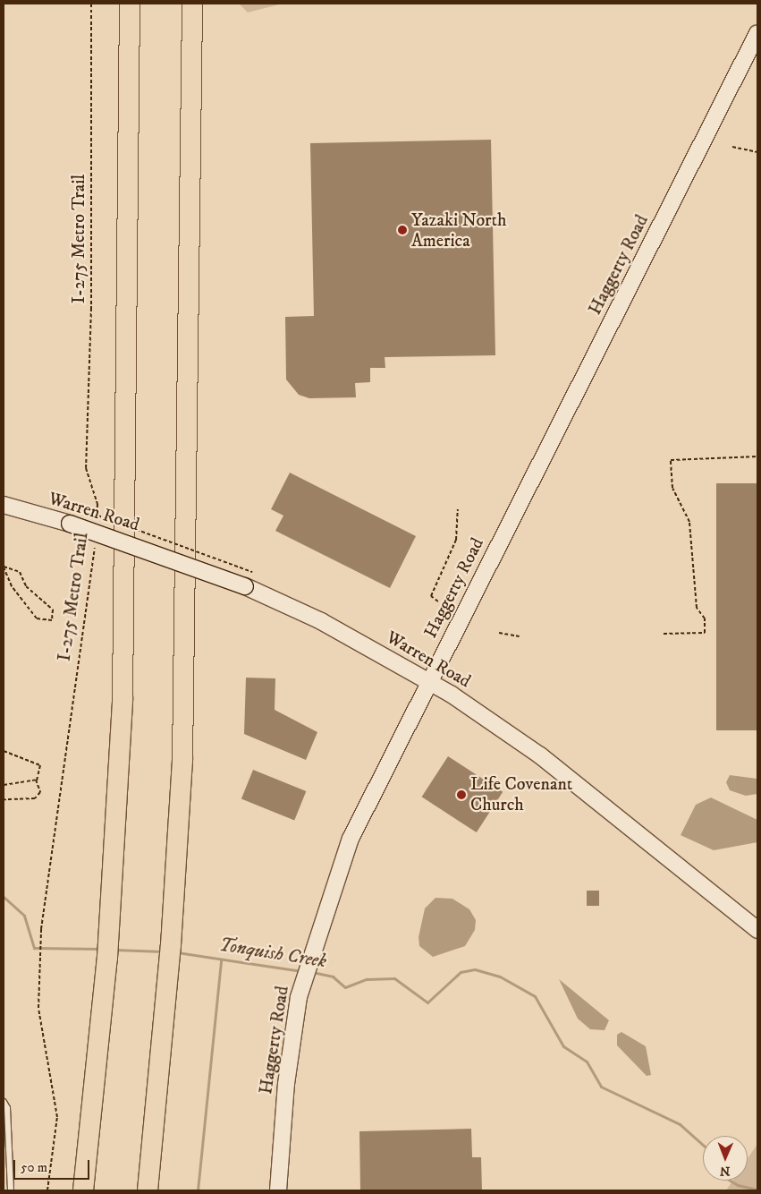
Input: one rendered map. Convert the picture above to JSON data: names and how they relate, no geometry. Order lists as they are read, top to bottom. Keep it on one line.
{"streets":{"main road":["Haggerty Road","Warren Road"],"path":["I-275 Metro Trail"]},"crossings":[["Haggerty Road","Warren Road"]],"water":["Tonquish Creek"],"places":["Yazaki North America","Life Covenant Church"],"scale_bar":"50 m","north":"bottom"}
